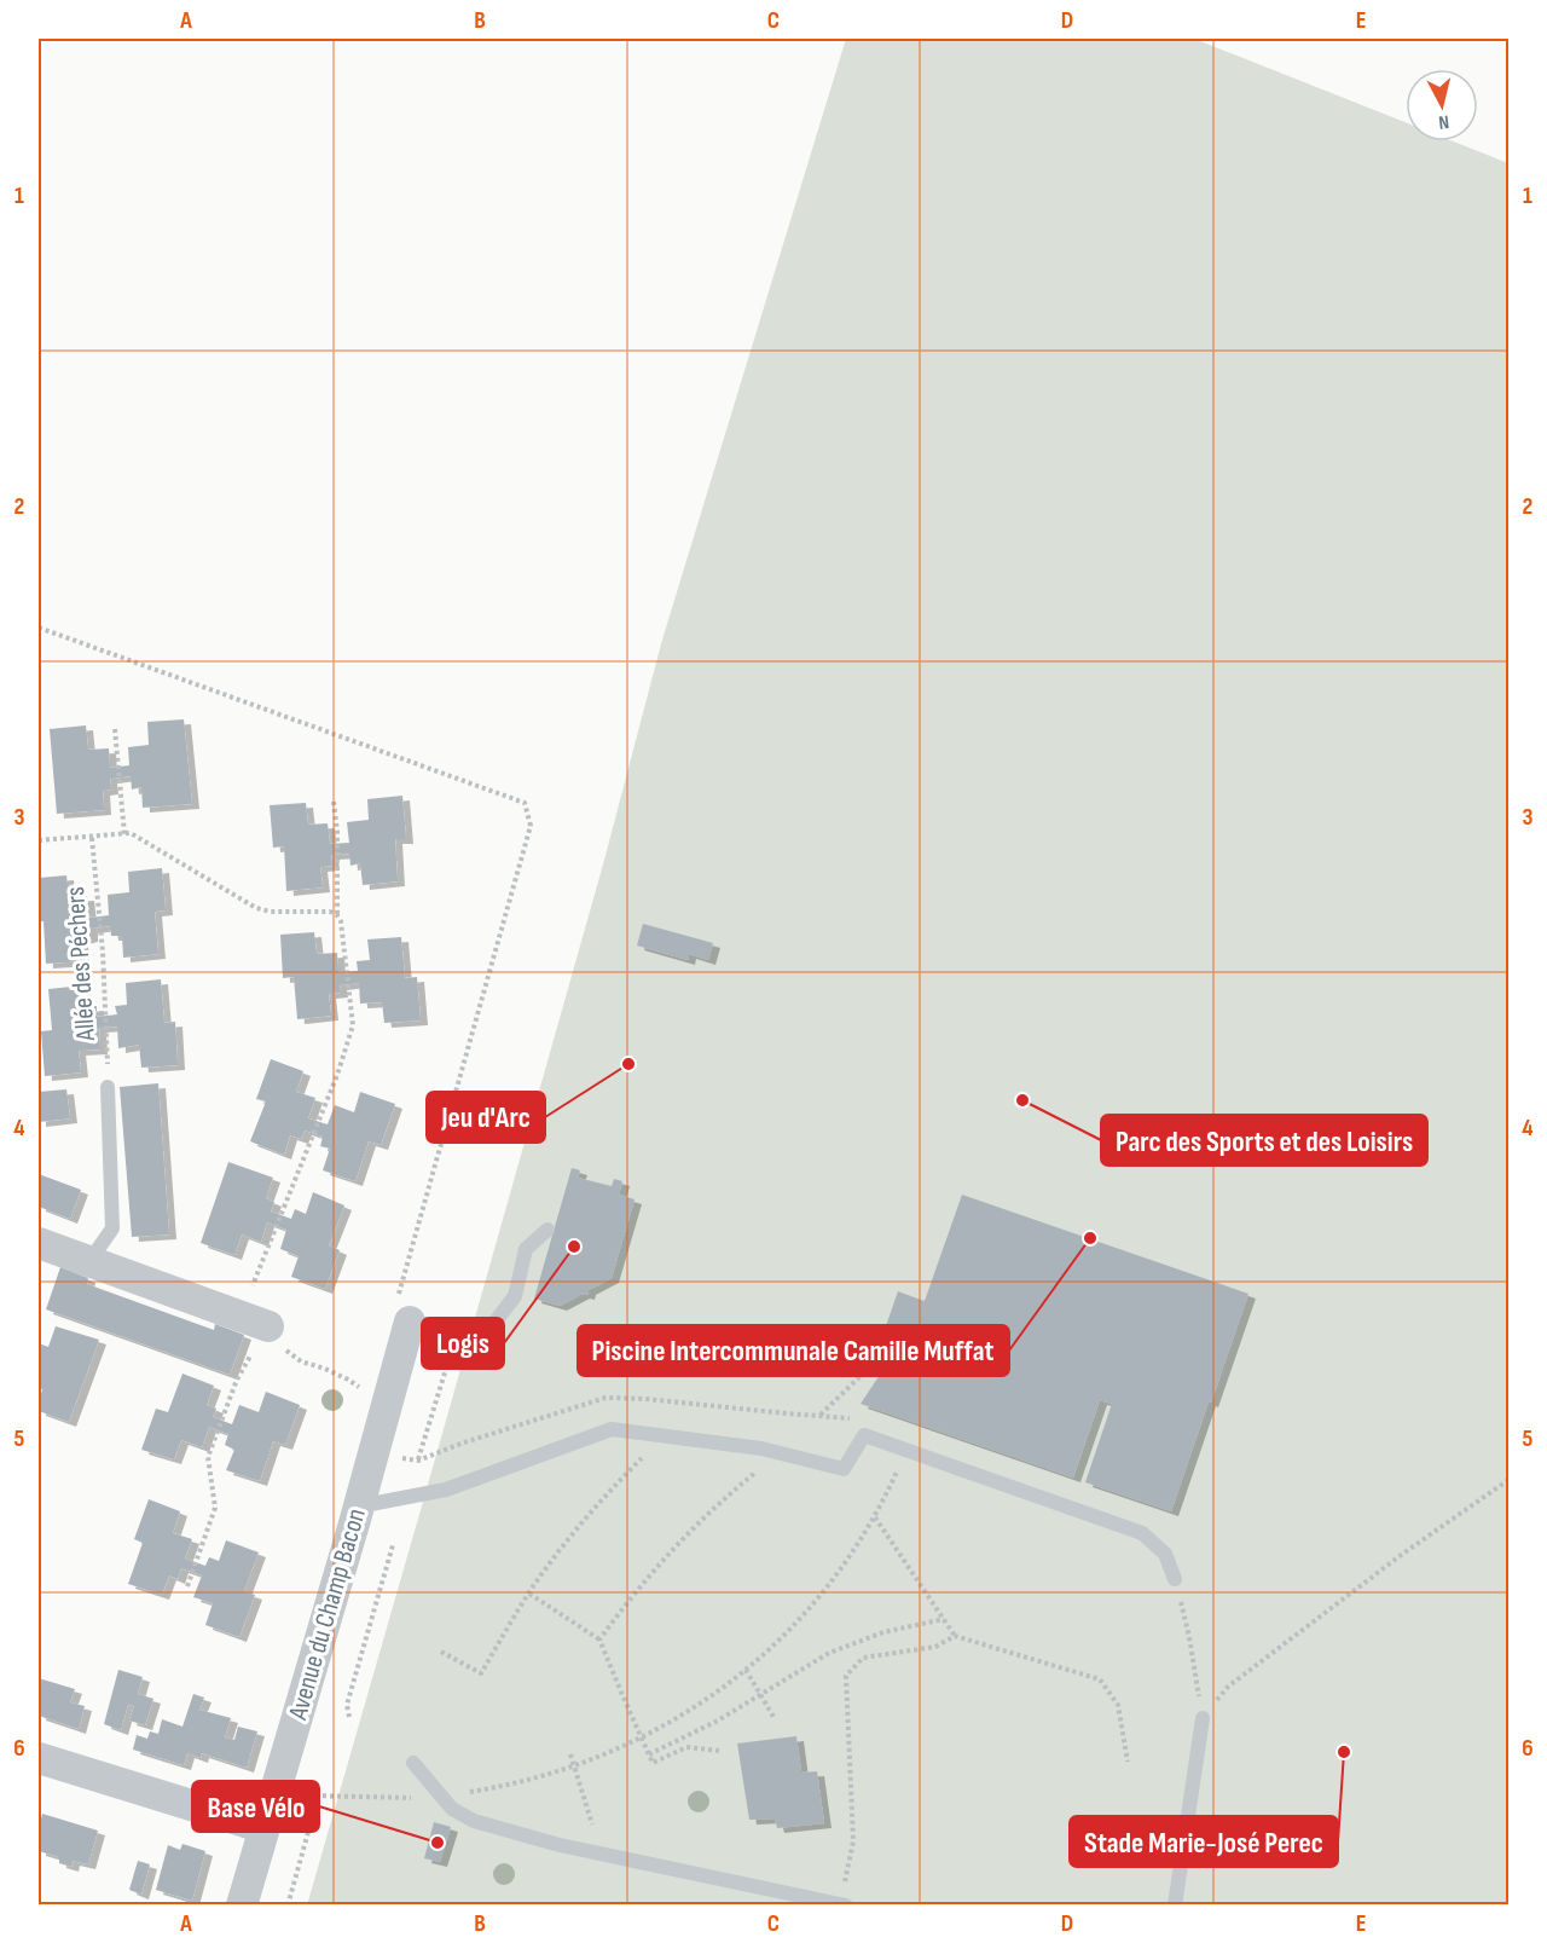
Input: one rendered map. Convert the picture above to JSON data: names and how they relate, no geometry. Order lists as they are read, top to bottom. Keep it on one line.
{"streets":{"street":["Avenue du Champ Bacon"],"path":["Allée des Péchers"]},"places":["Jeu d'Arc","Parc des Sports et des Loisirs","Piscine Intercommunale Camille Muffat","Logis","Stade Marie-José Perec","Base Vélo"],"north":"bottom","grid":{"columns":["A","B","C","D","E"],"rows":["1","2","3","4","5","6"]}}
